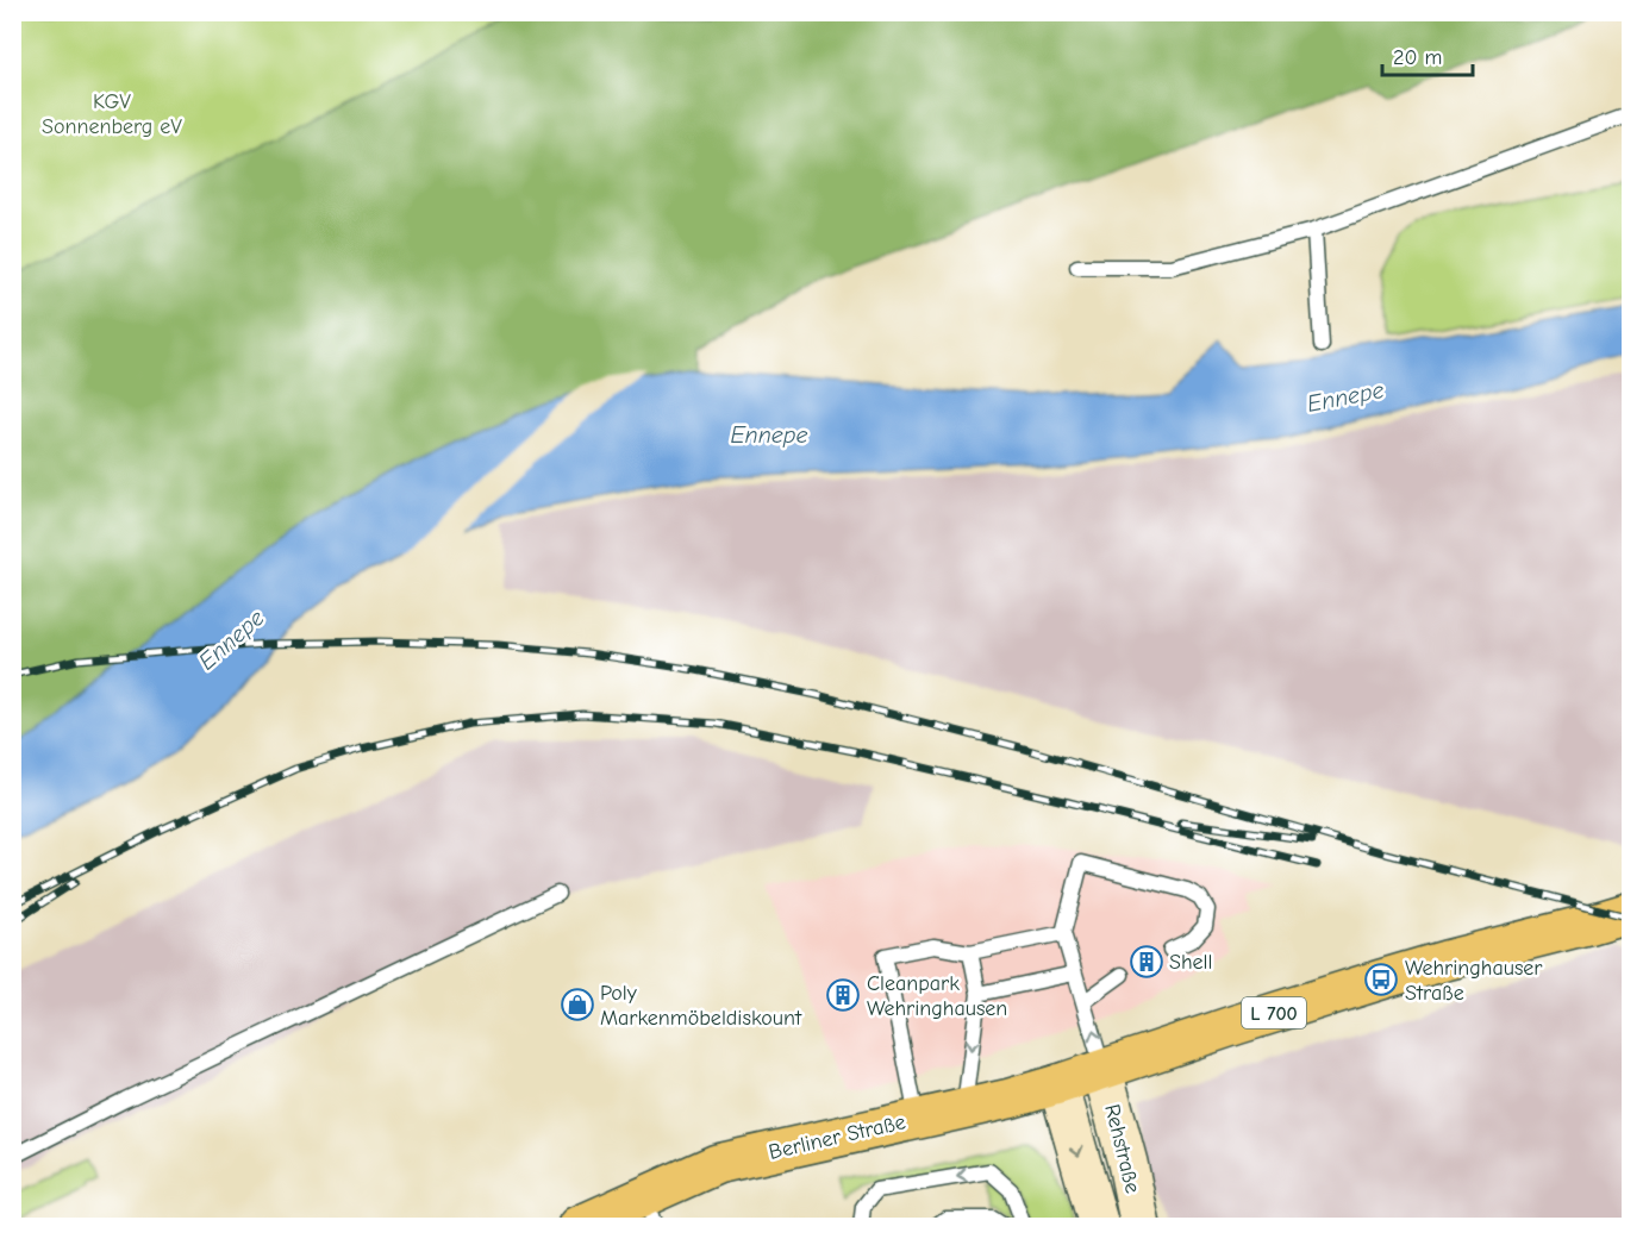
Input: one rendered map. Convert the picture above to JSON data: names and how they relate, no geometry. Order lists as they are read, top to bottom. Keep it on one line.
{"streets":{"main road":["L 700","Berliner Straße"],"street":["Rehstraße"]},"crossings":[["L 700","Berliner Straße"],["L 700","Rehstraße"],["Berliner Straße","Rehstraße"]],"water":["Ennepe"],"parks":["KGV Sonnenberg eV"],"places":{"building":["Shell","Cleanpark Wehringhausen"],"bus stop":["Wehringhauser Straße"],"shop":["Poly Markenmöbeldiskount"]},"scale_bar":"20 m"}
